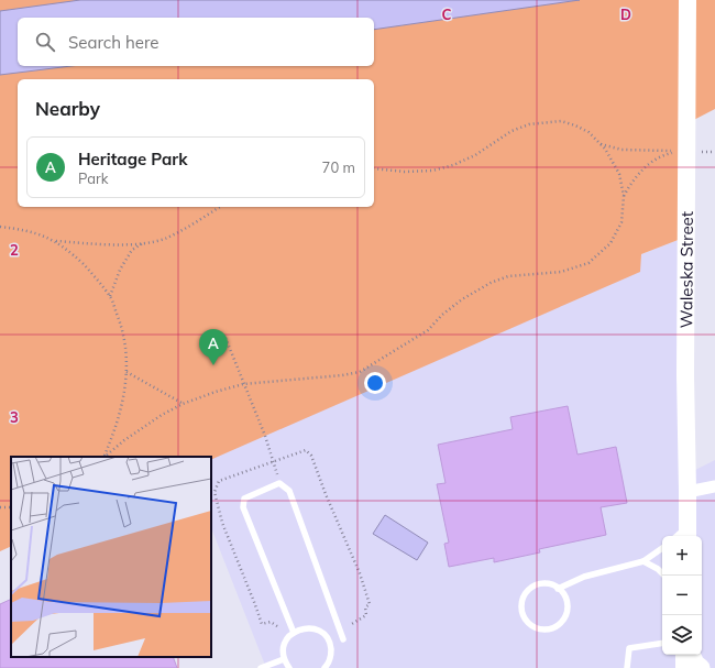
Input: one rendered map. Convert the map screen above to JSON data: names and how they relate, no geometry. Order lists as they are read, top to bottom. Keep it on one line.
{"streets":{"main road":["Waleska Street"]},"page":{"search":"Search here","heading":"Nearby","list":[{"mark":"A","name":"Heritage Park","note":"Park","value":"70 m"}],"pins":"A","map_buttons":["+","−"]},"grid":{"columns":["C","D"],"rows":["2","3"]}}
